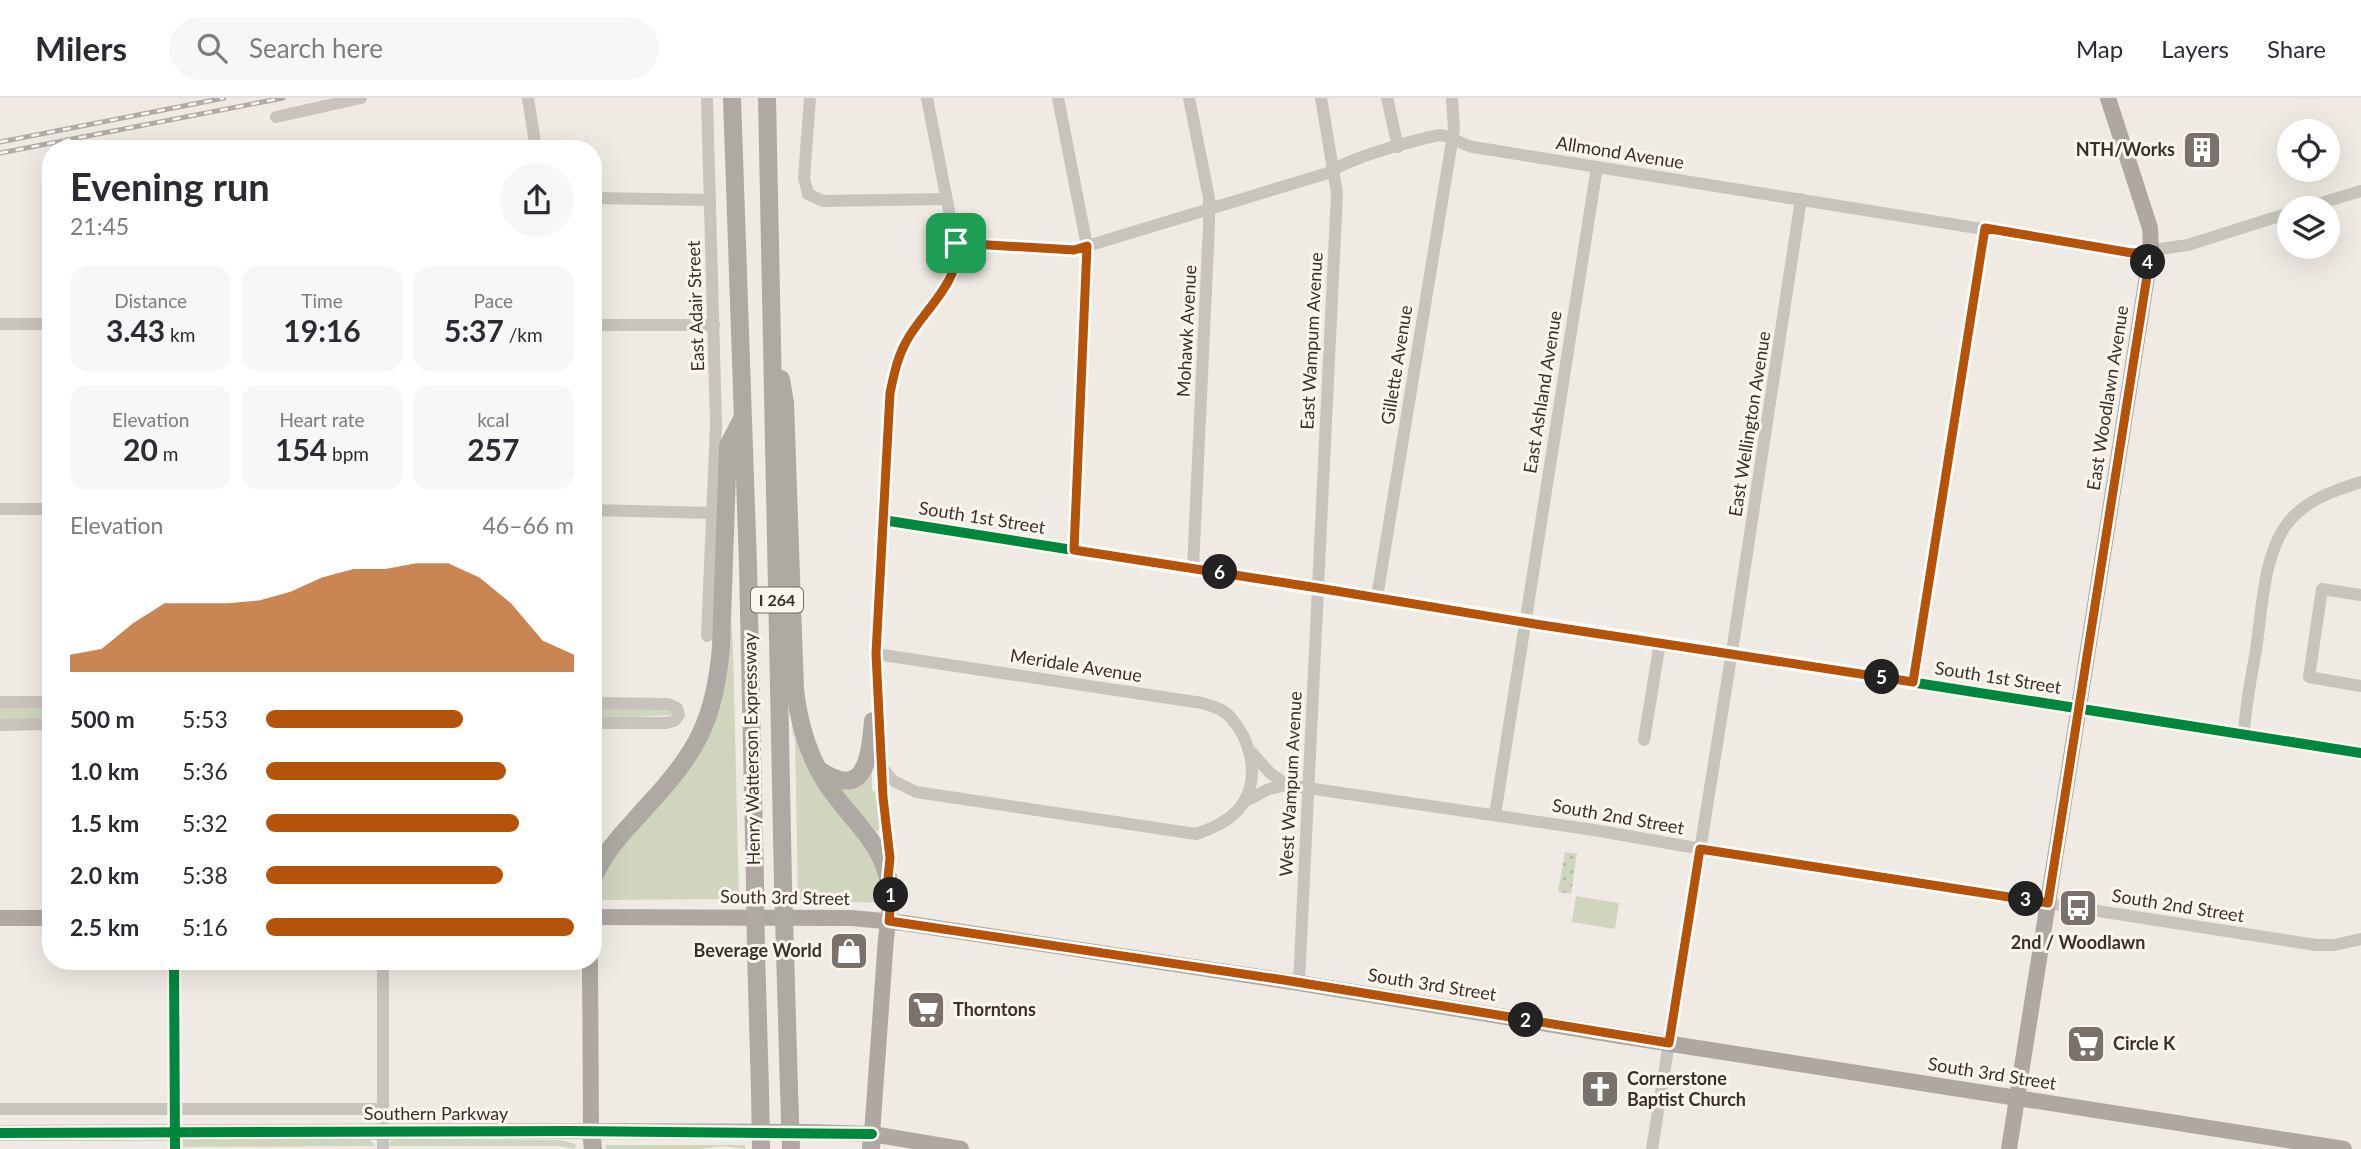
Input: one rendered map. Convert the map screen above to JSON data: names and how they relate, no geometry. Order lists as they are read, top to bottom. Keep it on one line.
{"streets":{"highway":["I 264","Henry Watterson Expressway"],"main road":["East Woodlawn Avenue","South 3rd Street","Southern Parkway"],"street":["Allmond Avenue","East Adair Street","Mohawk Avenue","East Wampum Avenue","Gillette Avenue","East Ashland Avenue","East Wellington Avenue","South 1st Street","Meridale Avenue","West Wampum Avenue","South 2nd Street"]},"crossings":[["Allmond Avenue","Mohawk Avenue"],["Allmond Avenue","East Wampum Avenue"],["Allmond Avenue","Gillette Avenue"],["Allmond Avenue","East Ashland Avenue"],["Allmond Avenue","East Woodlawn Avenue"],["Allmond Avenue","East Wellington Avenue"],["Mohawk Avenue","South 1st Street"],["East Wampum Avenue","South 1st Street"],["East Wampum Avenue","West Wampum Avenue"],["Gillette Avenue","South 1st Street"],["East Ashland Avenue","South 1st Street"],["East Ashland Avenue","South 2nd Street"],["East Woodlawn Avenue","South 1st Street"],["East Woodlawn Avenue","South 2nd Street"],["East Woodlawn Avenue","South 3rd Street"],["East Wellington Avenue","South 1st Street"],["East Wellington Avenue","South 2nd Street"],["East Wellington Avenue","South 3rd Street"],["South 1st Street","West Wampum Avenue"],["Meridale Avenue","South 2nd Street"],["West Wampum Avenue","South 2nd Street"],["West Wampum Avenue","South 3rd Street"]],"places":{"building":["NTH/Works"],"bus stop":["2nd / Woodlawn"],"shop":["Beverage World"],"supermarket":["Thorntons","Circle K"],"church":["Cornerstone Baptist Church"]},"page":{"header":"Milers","search":"Search here","nav":["Map","Layers","Share"],"heading":["Evening run","21:45"],"pins":["4","6","5","1","3","2"],"stats":[["Distance","3.43 km"],["Time","19:16"],["Pace","5:37 /km"],["Elevation","20 m"],["Heart rate","154 bpm"],["kcal","257"]],"chart":["Elevation","46–66 m"],"list":[{"name":"500 m","note":"5:53"},{"name":"1.0 km","note":"5:36"},{"name":"1.5 km","note":"5:32"},{"name":"2.0 km","note":"5:38"},{"name":"2.5 km","note":"5:16"}]}}
